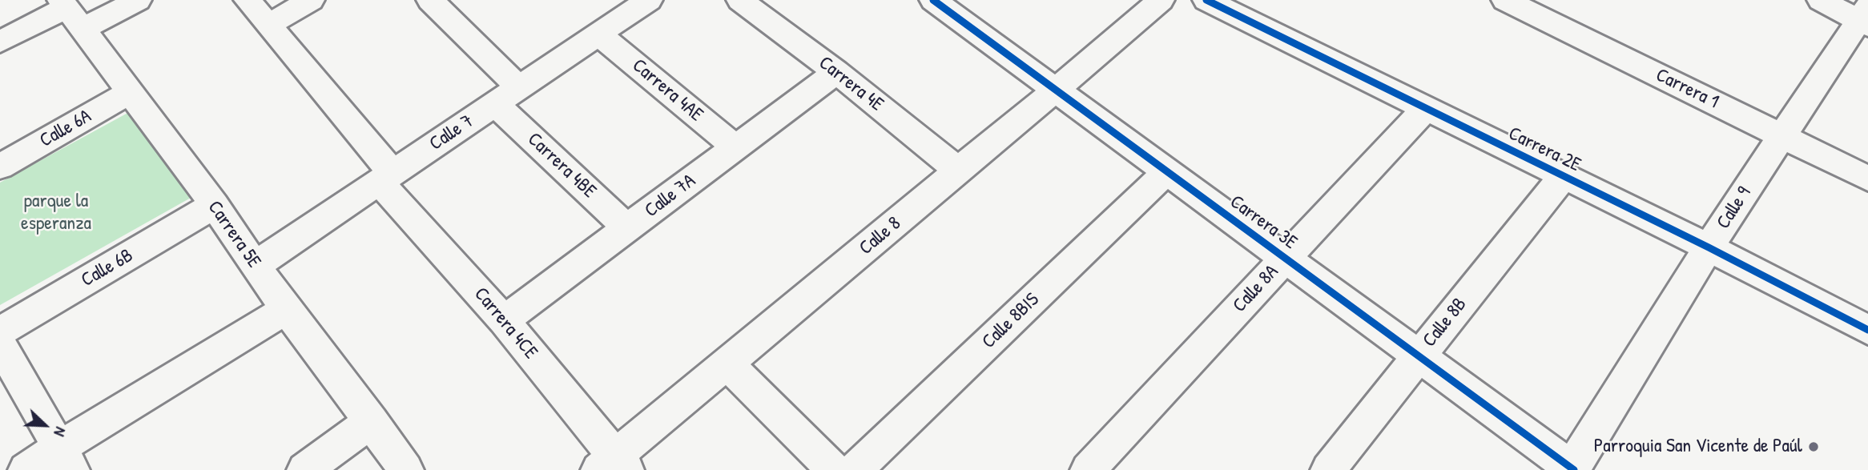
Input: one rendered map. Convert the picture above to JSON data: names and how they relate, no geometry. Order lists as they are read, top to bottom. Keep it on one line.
{"streets":{"street":["Carrera 4E","Carrera 1","Carrera 4AE","Calle 6A","Calle 7","Carrera 2E","Carrera 4BE","Calle 7A","Calle 9","Carrera 3E","Carrera 5E","Calle 8","Calle 6B","Calle 8A","Calle 8BIS","Calle 8B","Carrera 4CE"]},"crossings":[["Carrera 4E","Calle 7A"],["Carrera 4E","Calle 8"],["Carrera 1","Calle 9"],["Carrera 4AE","Calle 7"],["Carrera 4AE","Calle 7A"],["Calle 6A","Carrera 5E"],["Calle 7","Carrera 4BE"],["Calle 7","Carrera 5E"],["Calle 7","Carrera 4CE"],["Carrera 2E","Calle 9"],["Carrera 2E","Calle 8A"],["Carrera 2E","Calle 8B"],["Carrera 4BE","Calle 7A"],["Calle 7A","Carrera 4CE"],["Calle 9","Carrera 3E"],["Carrera 3E","Calle 8"],["Carrera 3E","Calle 8A"],["Carrera 3E","Calle 8BIS"],["Carrera 3E","Calle 8B"],["Carrera 5E","Calle 6B"],["Calle 8","Carrera 4CE"]],"parks":["parque la esperanza"],"places":["Parroquia San Vicente de Paúl"],"north":"bottom right"}
